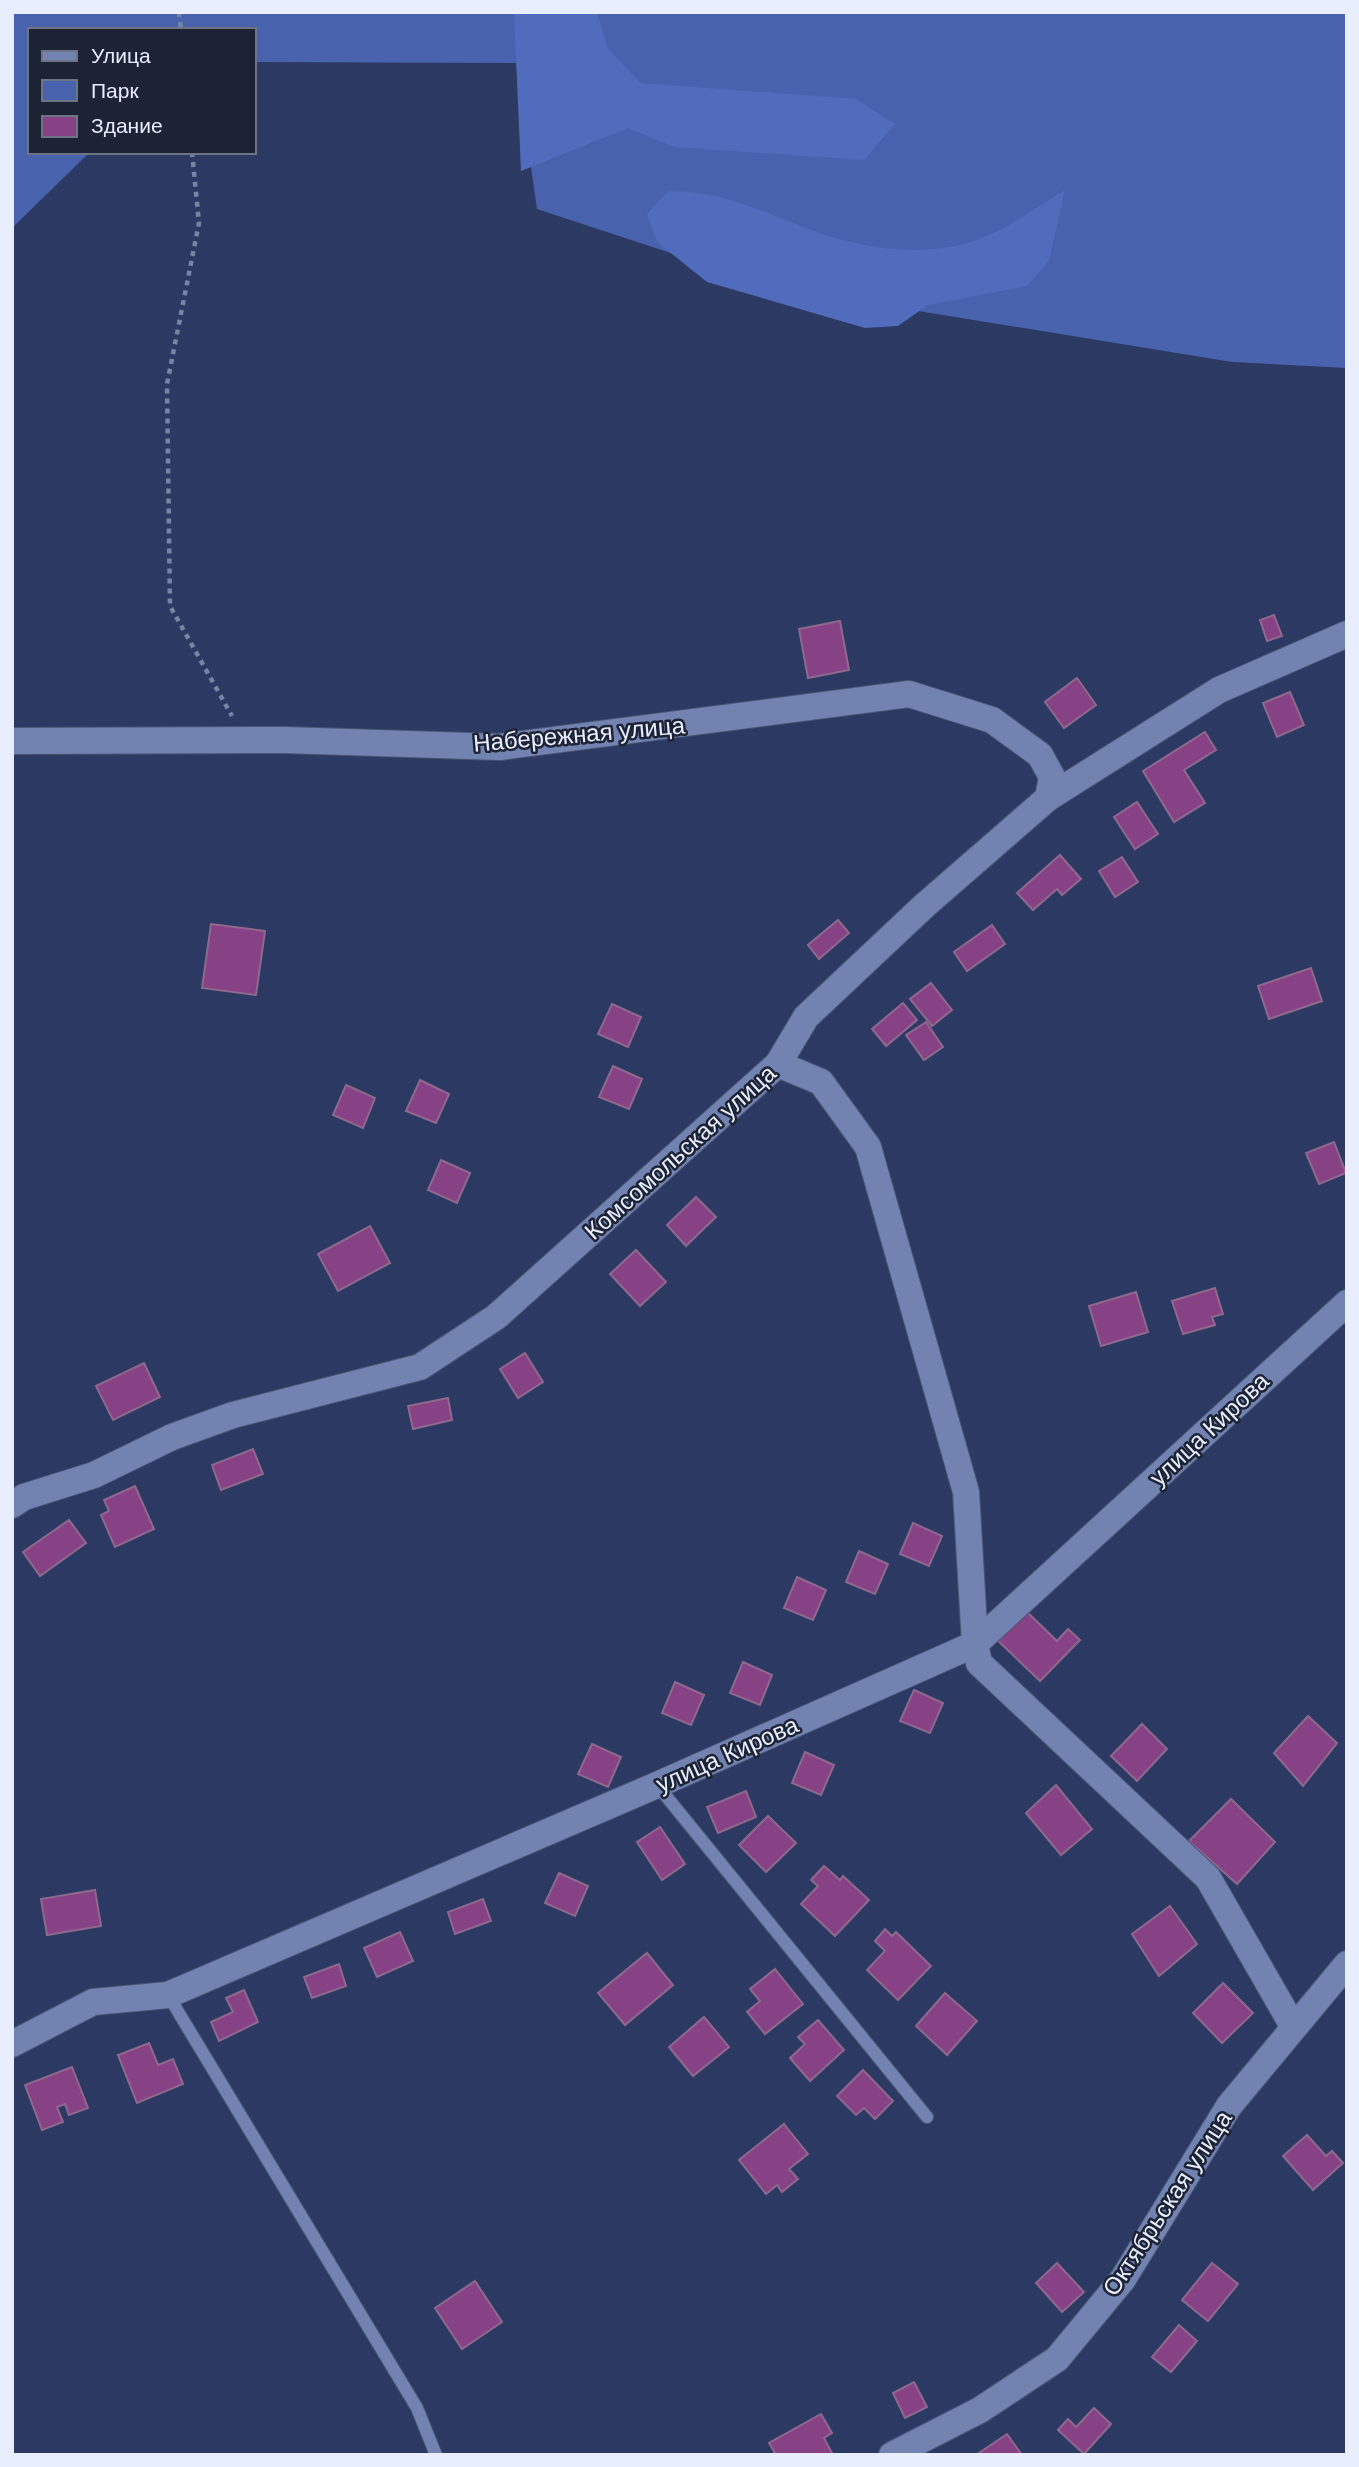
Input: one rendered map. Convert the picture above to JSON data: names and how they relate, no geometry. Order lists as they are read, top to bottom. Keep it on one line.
{"streets":{"street":["Набережная улица","Комсомольская улица","улица Кирова","Октябрьская улица"]},"crossings":[["Набережная улица","Комсомольская улица"]],"legend":["Улица","Парк","Здание"]}
